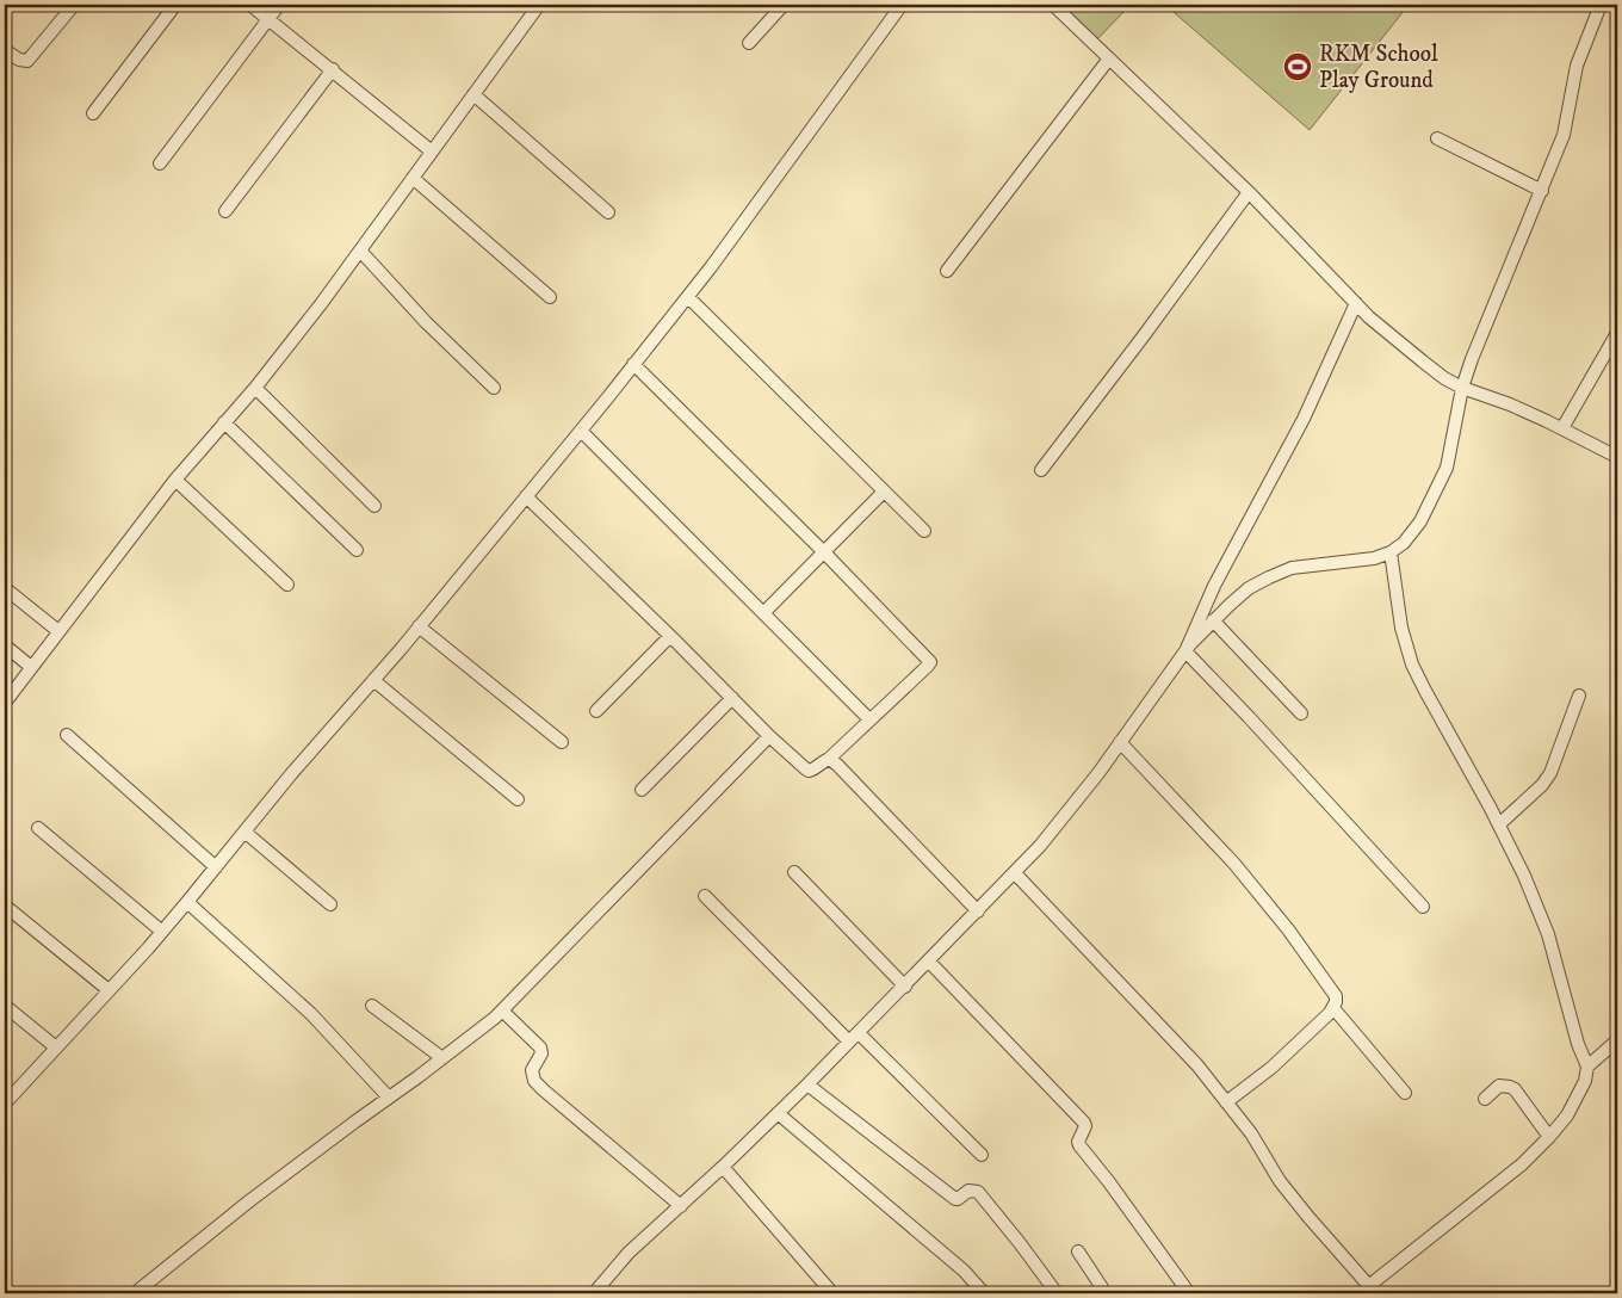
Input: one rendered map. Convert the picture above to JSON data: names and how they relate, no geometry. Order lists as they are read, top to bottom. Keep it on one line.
{"places":{"sports":["RKM School Play Ground"]}}
